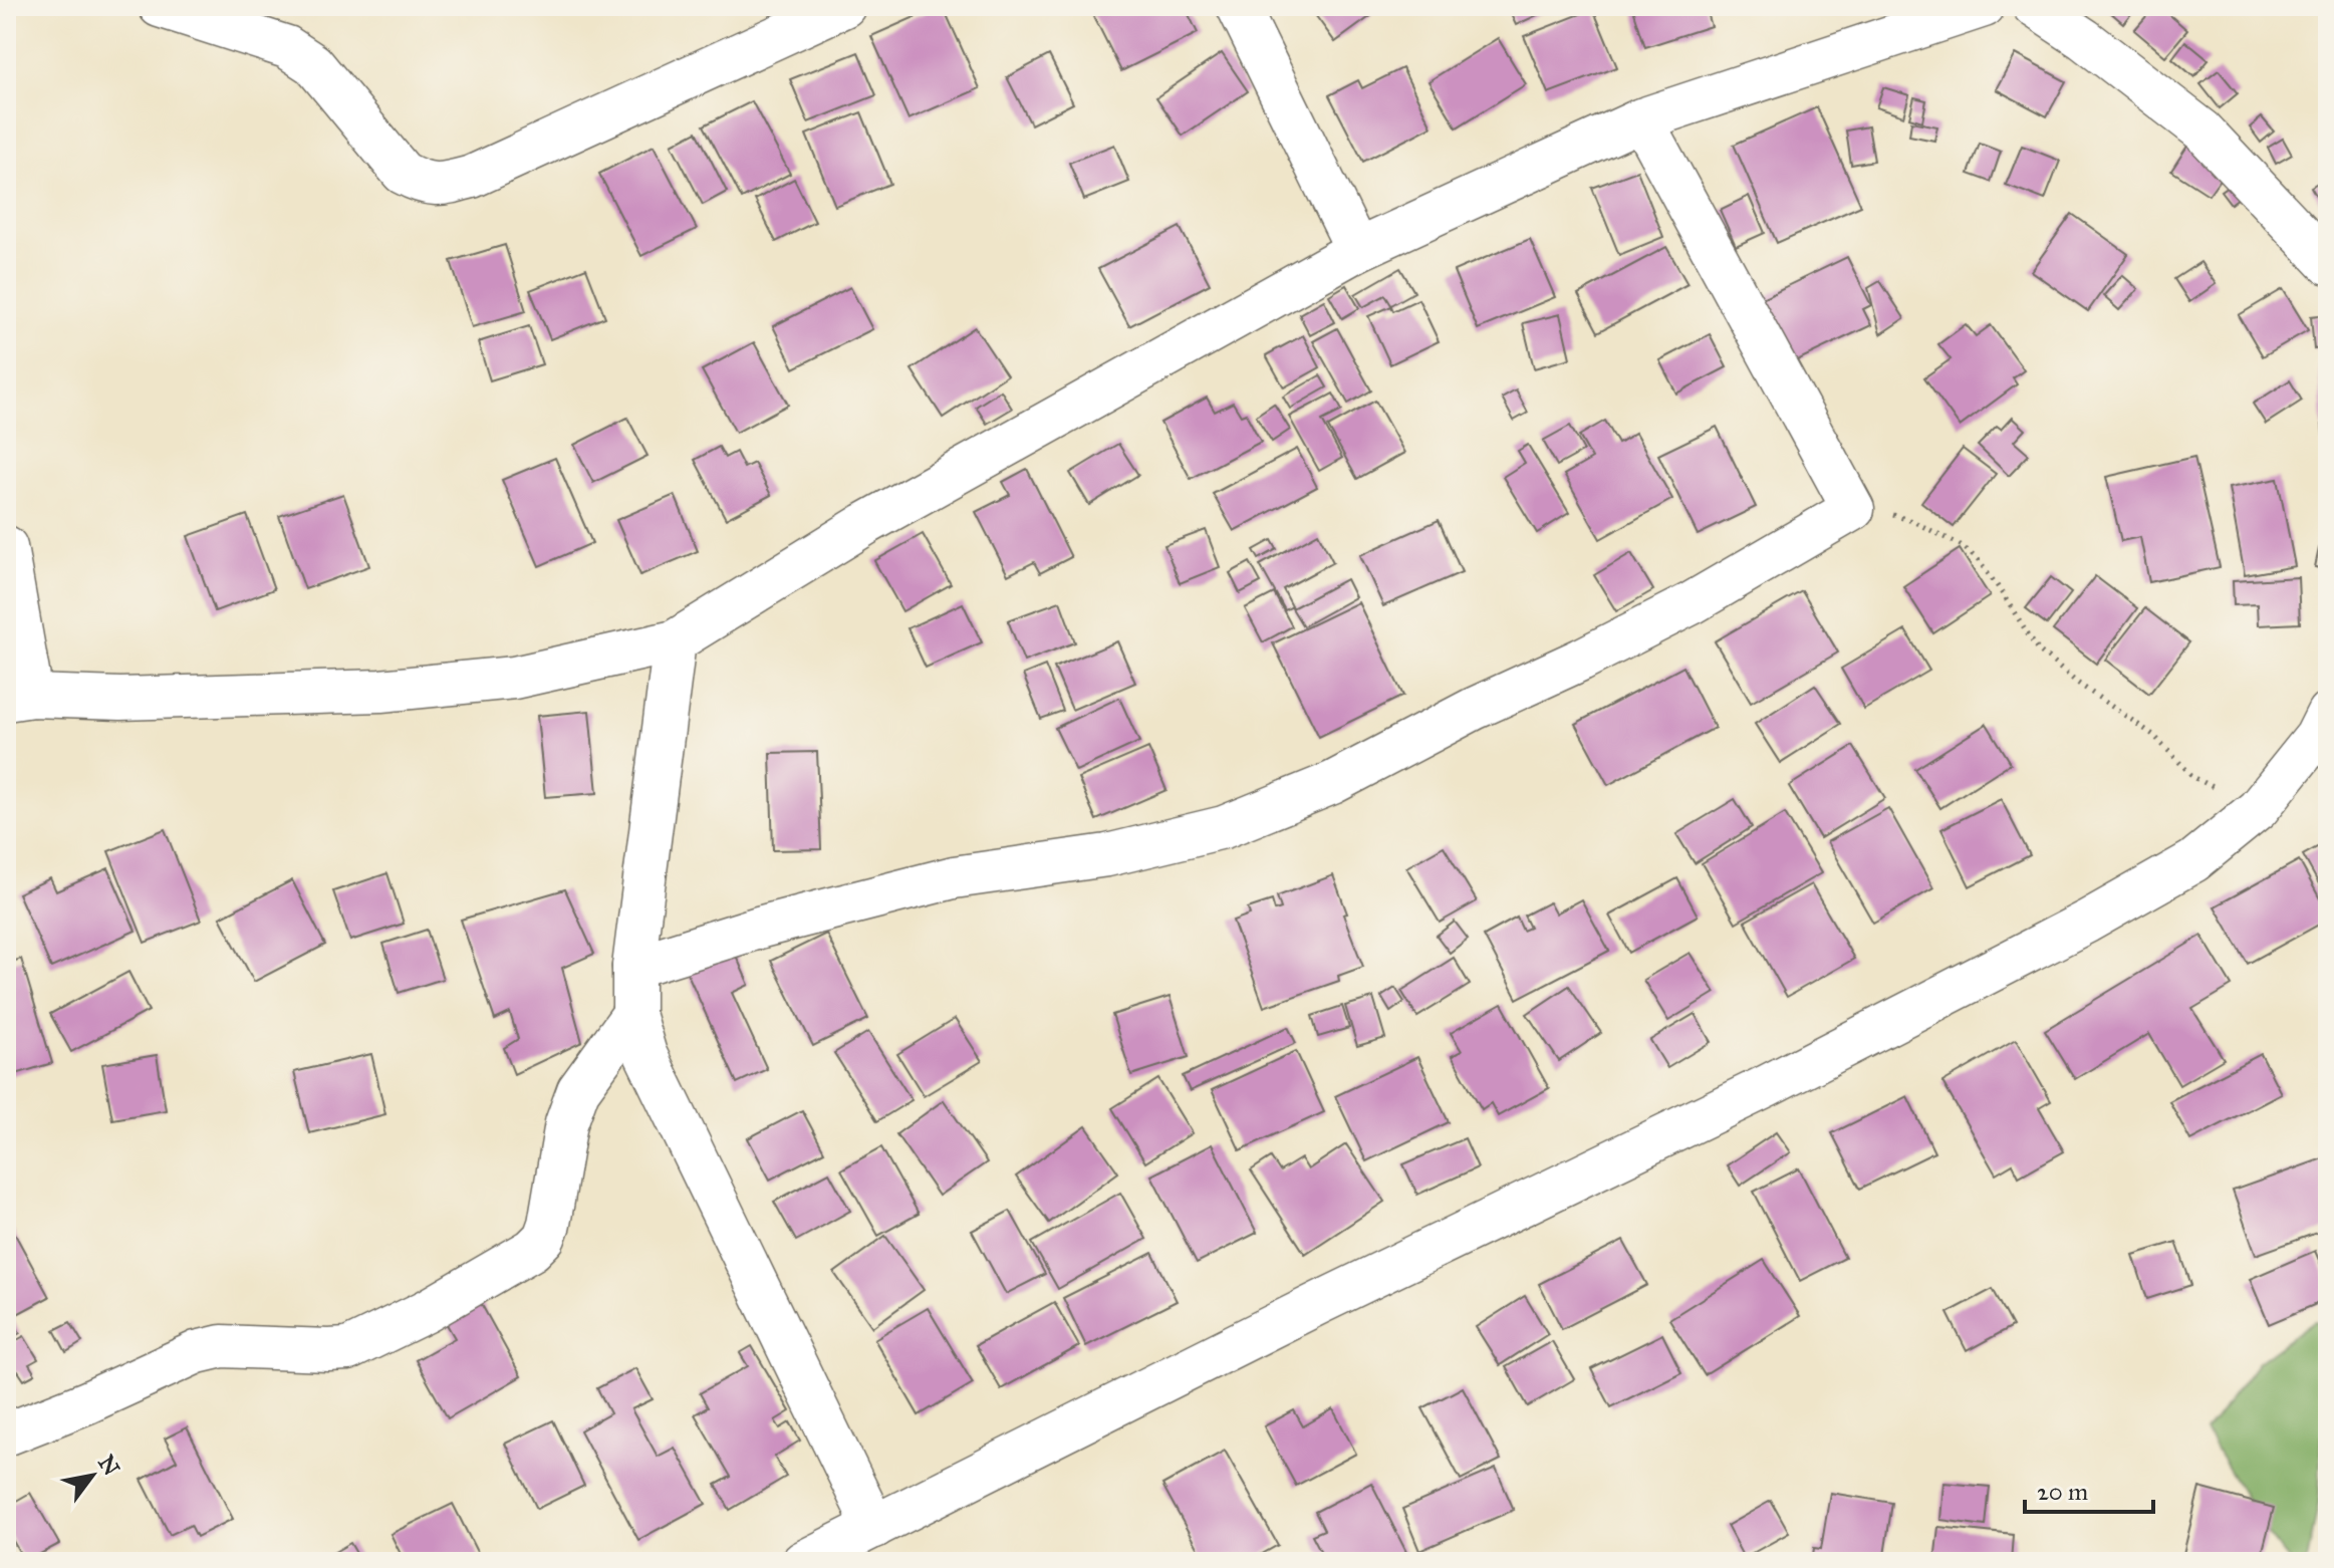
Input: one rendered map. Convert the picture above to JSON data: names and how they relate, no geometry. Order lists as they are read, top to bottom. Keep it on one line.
{"scale_bar":"20 m","north":"top right"}
